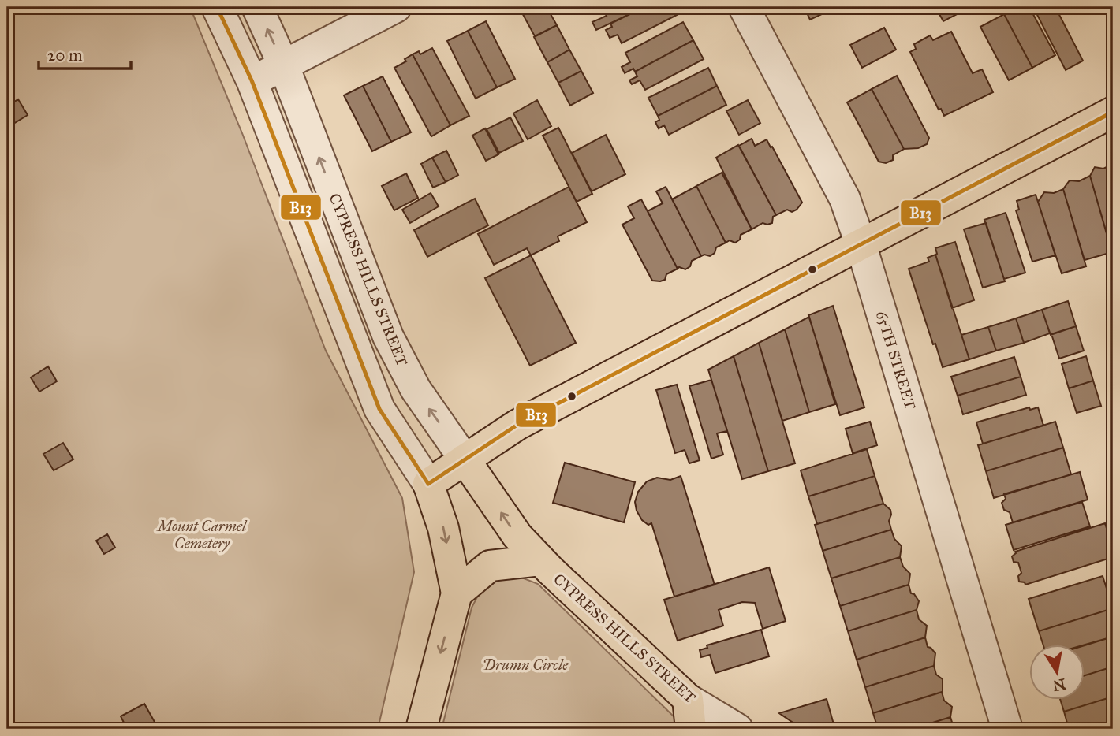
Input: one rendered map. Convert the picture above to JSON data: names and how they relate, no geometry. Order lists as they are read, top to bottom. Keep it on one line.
{"streets":{"main road":["CYPRESS HILLS STREET"],"street":["65TH STREET"]},"parks":["Mount Carmel Cemetery","Drumn Circle"],"lines":["transit line B13"],"scale_bar":"20 m","north":"bottom"}
